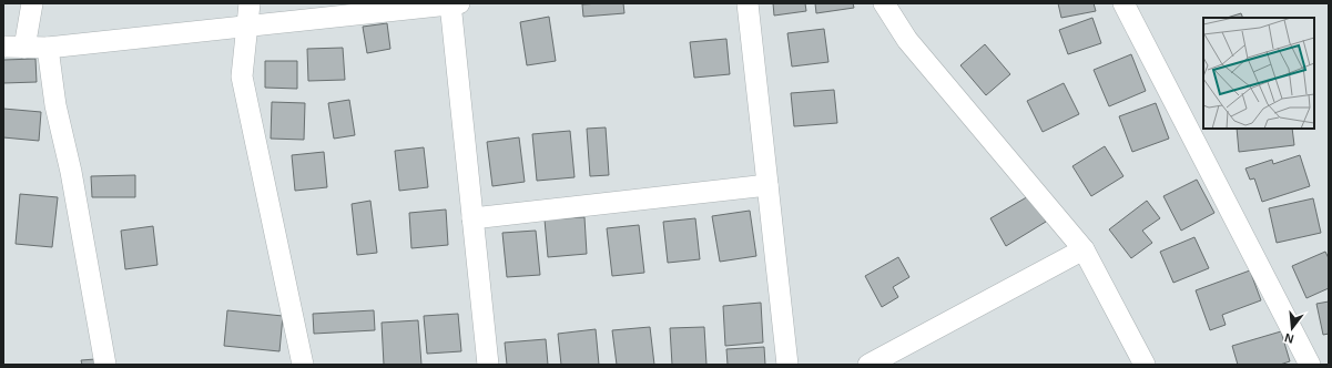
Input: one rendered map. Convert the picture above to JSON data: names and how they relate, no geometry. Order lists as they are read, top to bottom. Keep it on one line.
{"north":"bottom"}
